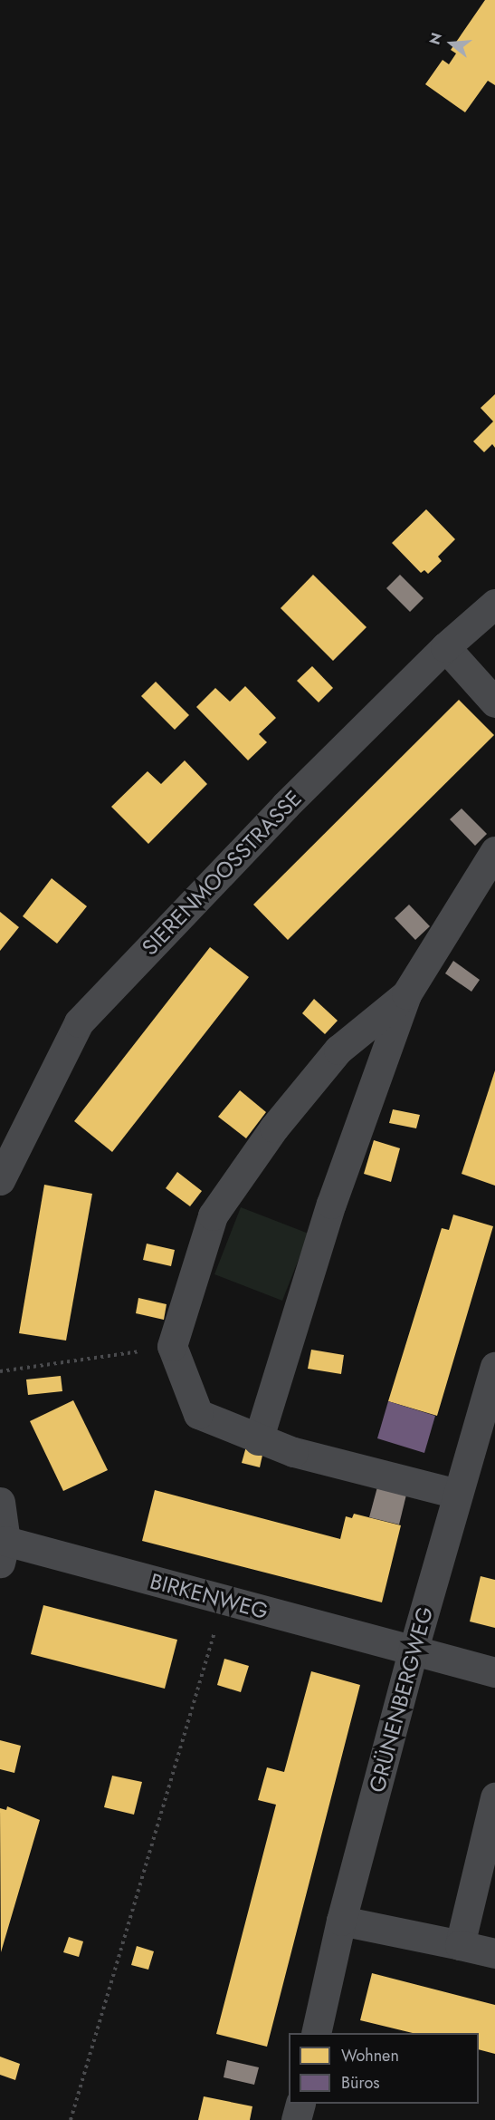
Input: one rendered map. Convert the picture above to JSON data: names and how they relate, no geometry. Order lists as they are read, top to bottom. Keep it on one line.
{"streets":{"street":["SIERENMOOSSTRASSE","BIRKENWEG","GRÜNENBERGWEG"]},"crossings":[["BIRKENWEG","GRÜNENBERGWEG"]],"legend":["Wohnen","Büros"],"north":"left"}
